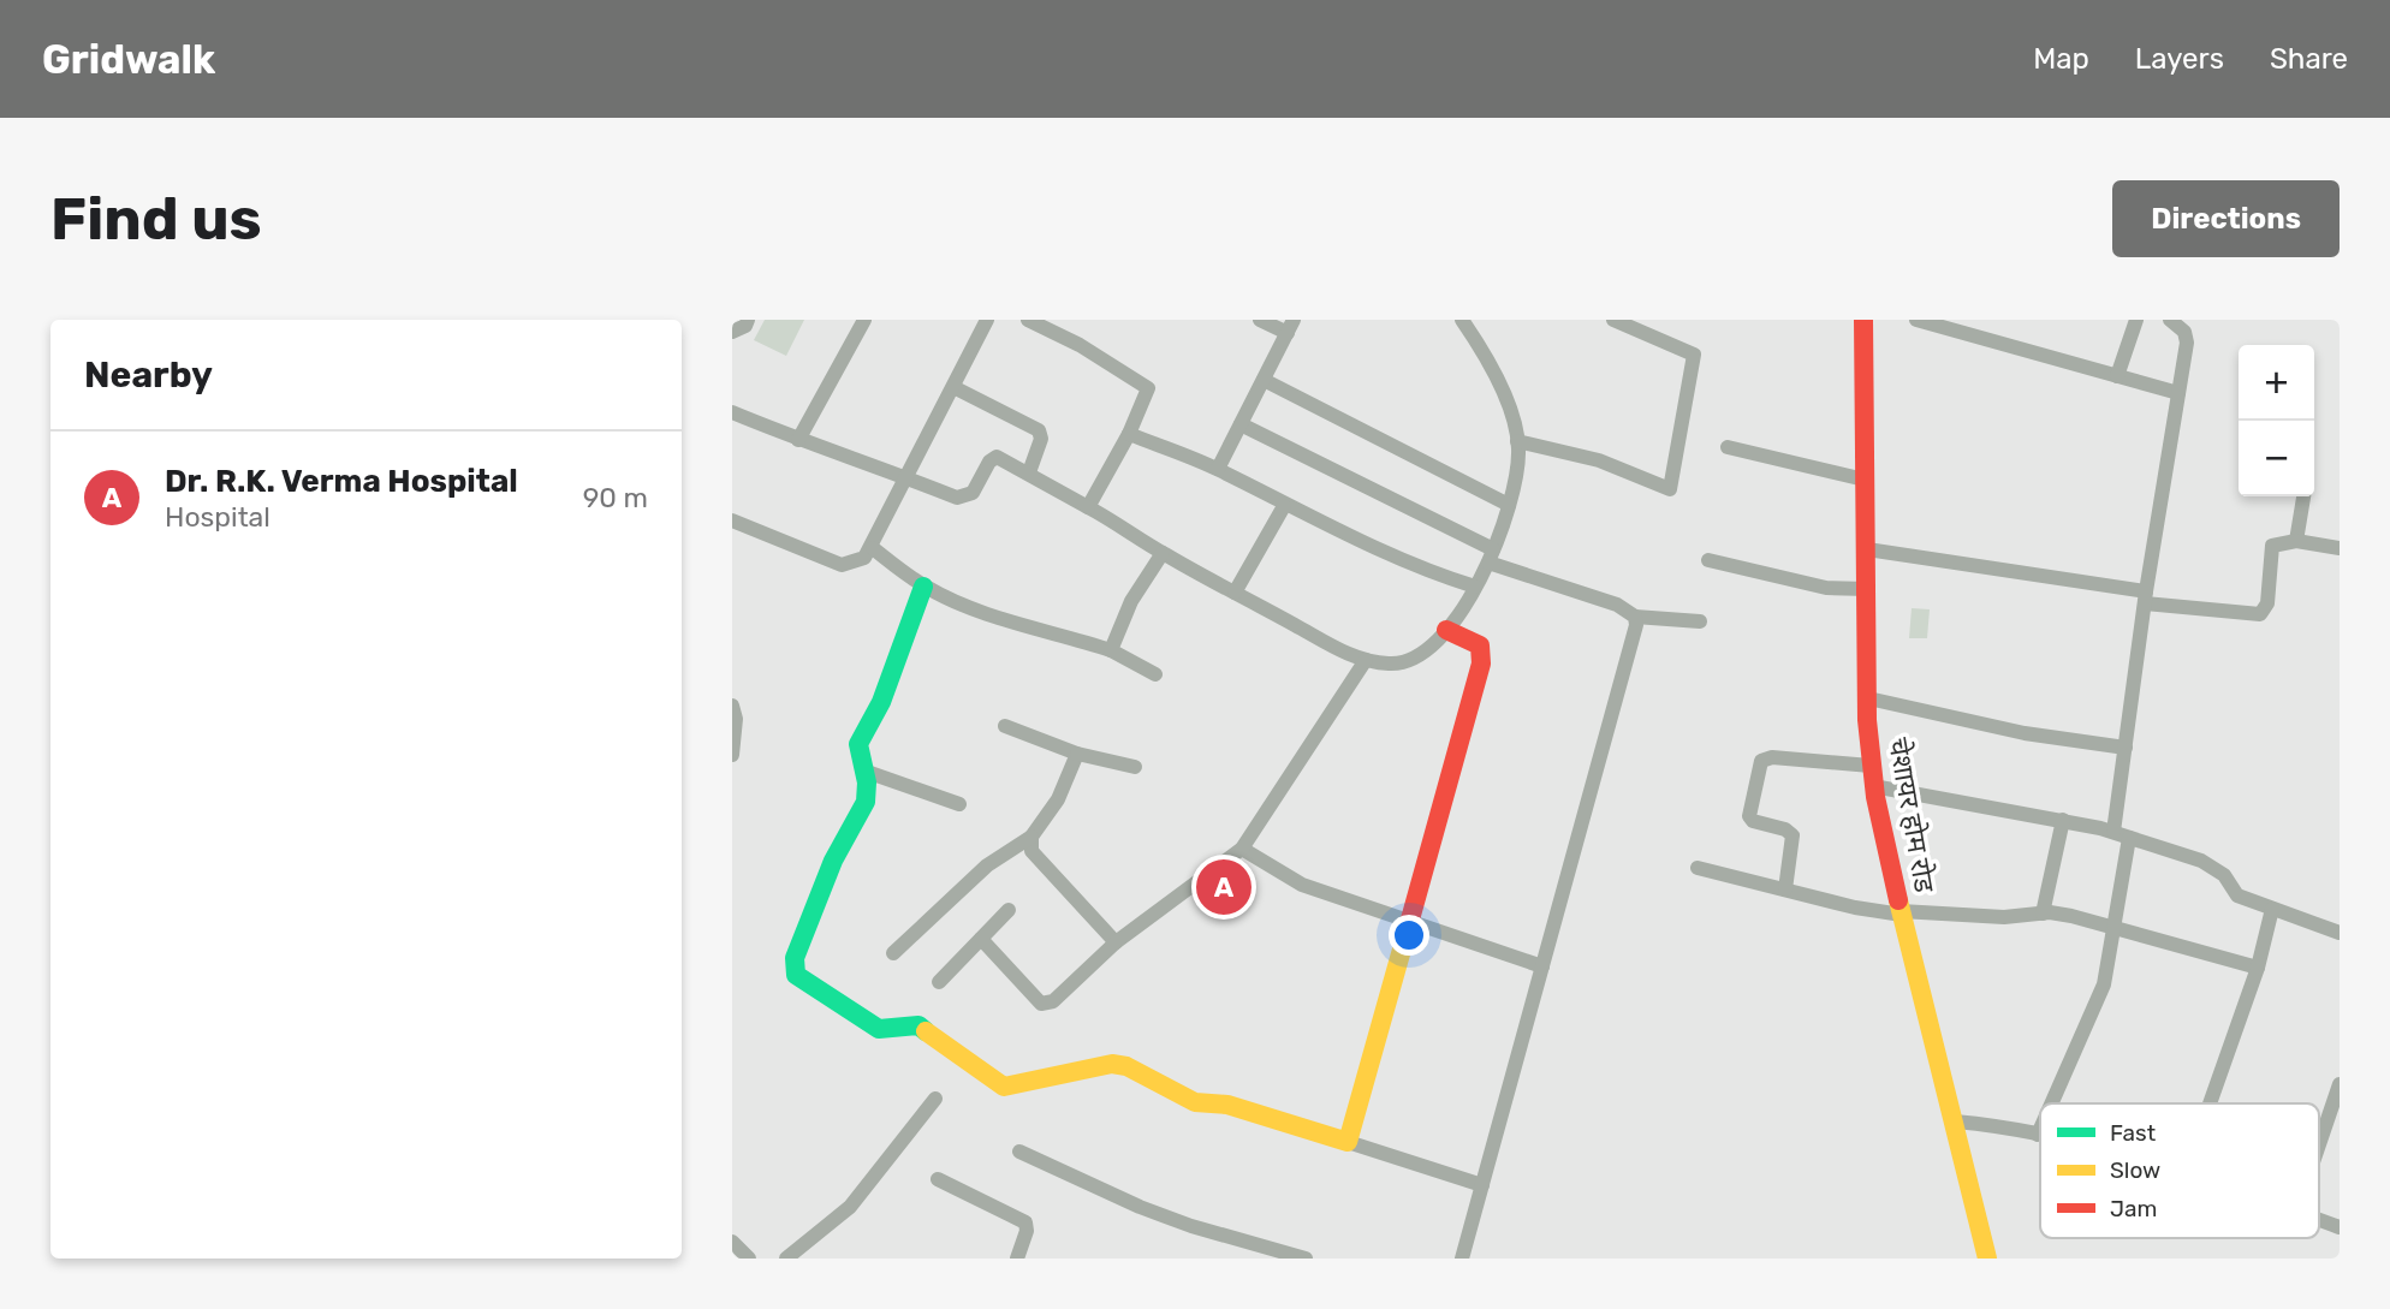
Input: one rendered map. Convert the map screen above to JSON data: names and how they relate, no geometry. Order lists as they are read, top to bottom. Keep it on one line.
{"streets":{"street":["चेशायर होम रोड"]},"legend":["Fast","Slow","Jam"],"page":{"header":"Gridwalk","nav":["Map","Layers","Share"],"buttons":"Directions","title":"Find us","heading":"Nearby","map_buttons":["+","−"],"list":[{"mark":"A","name":"Dr. R.K. Verma Hospital","note":"Hospital","value":"90 m"}],"pins":"A"}}
